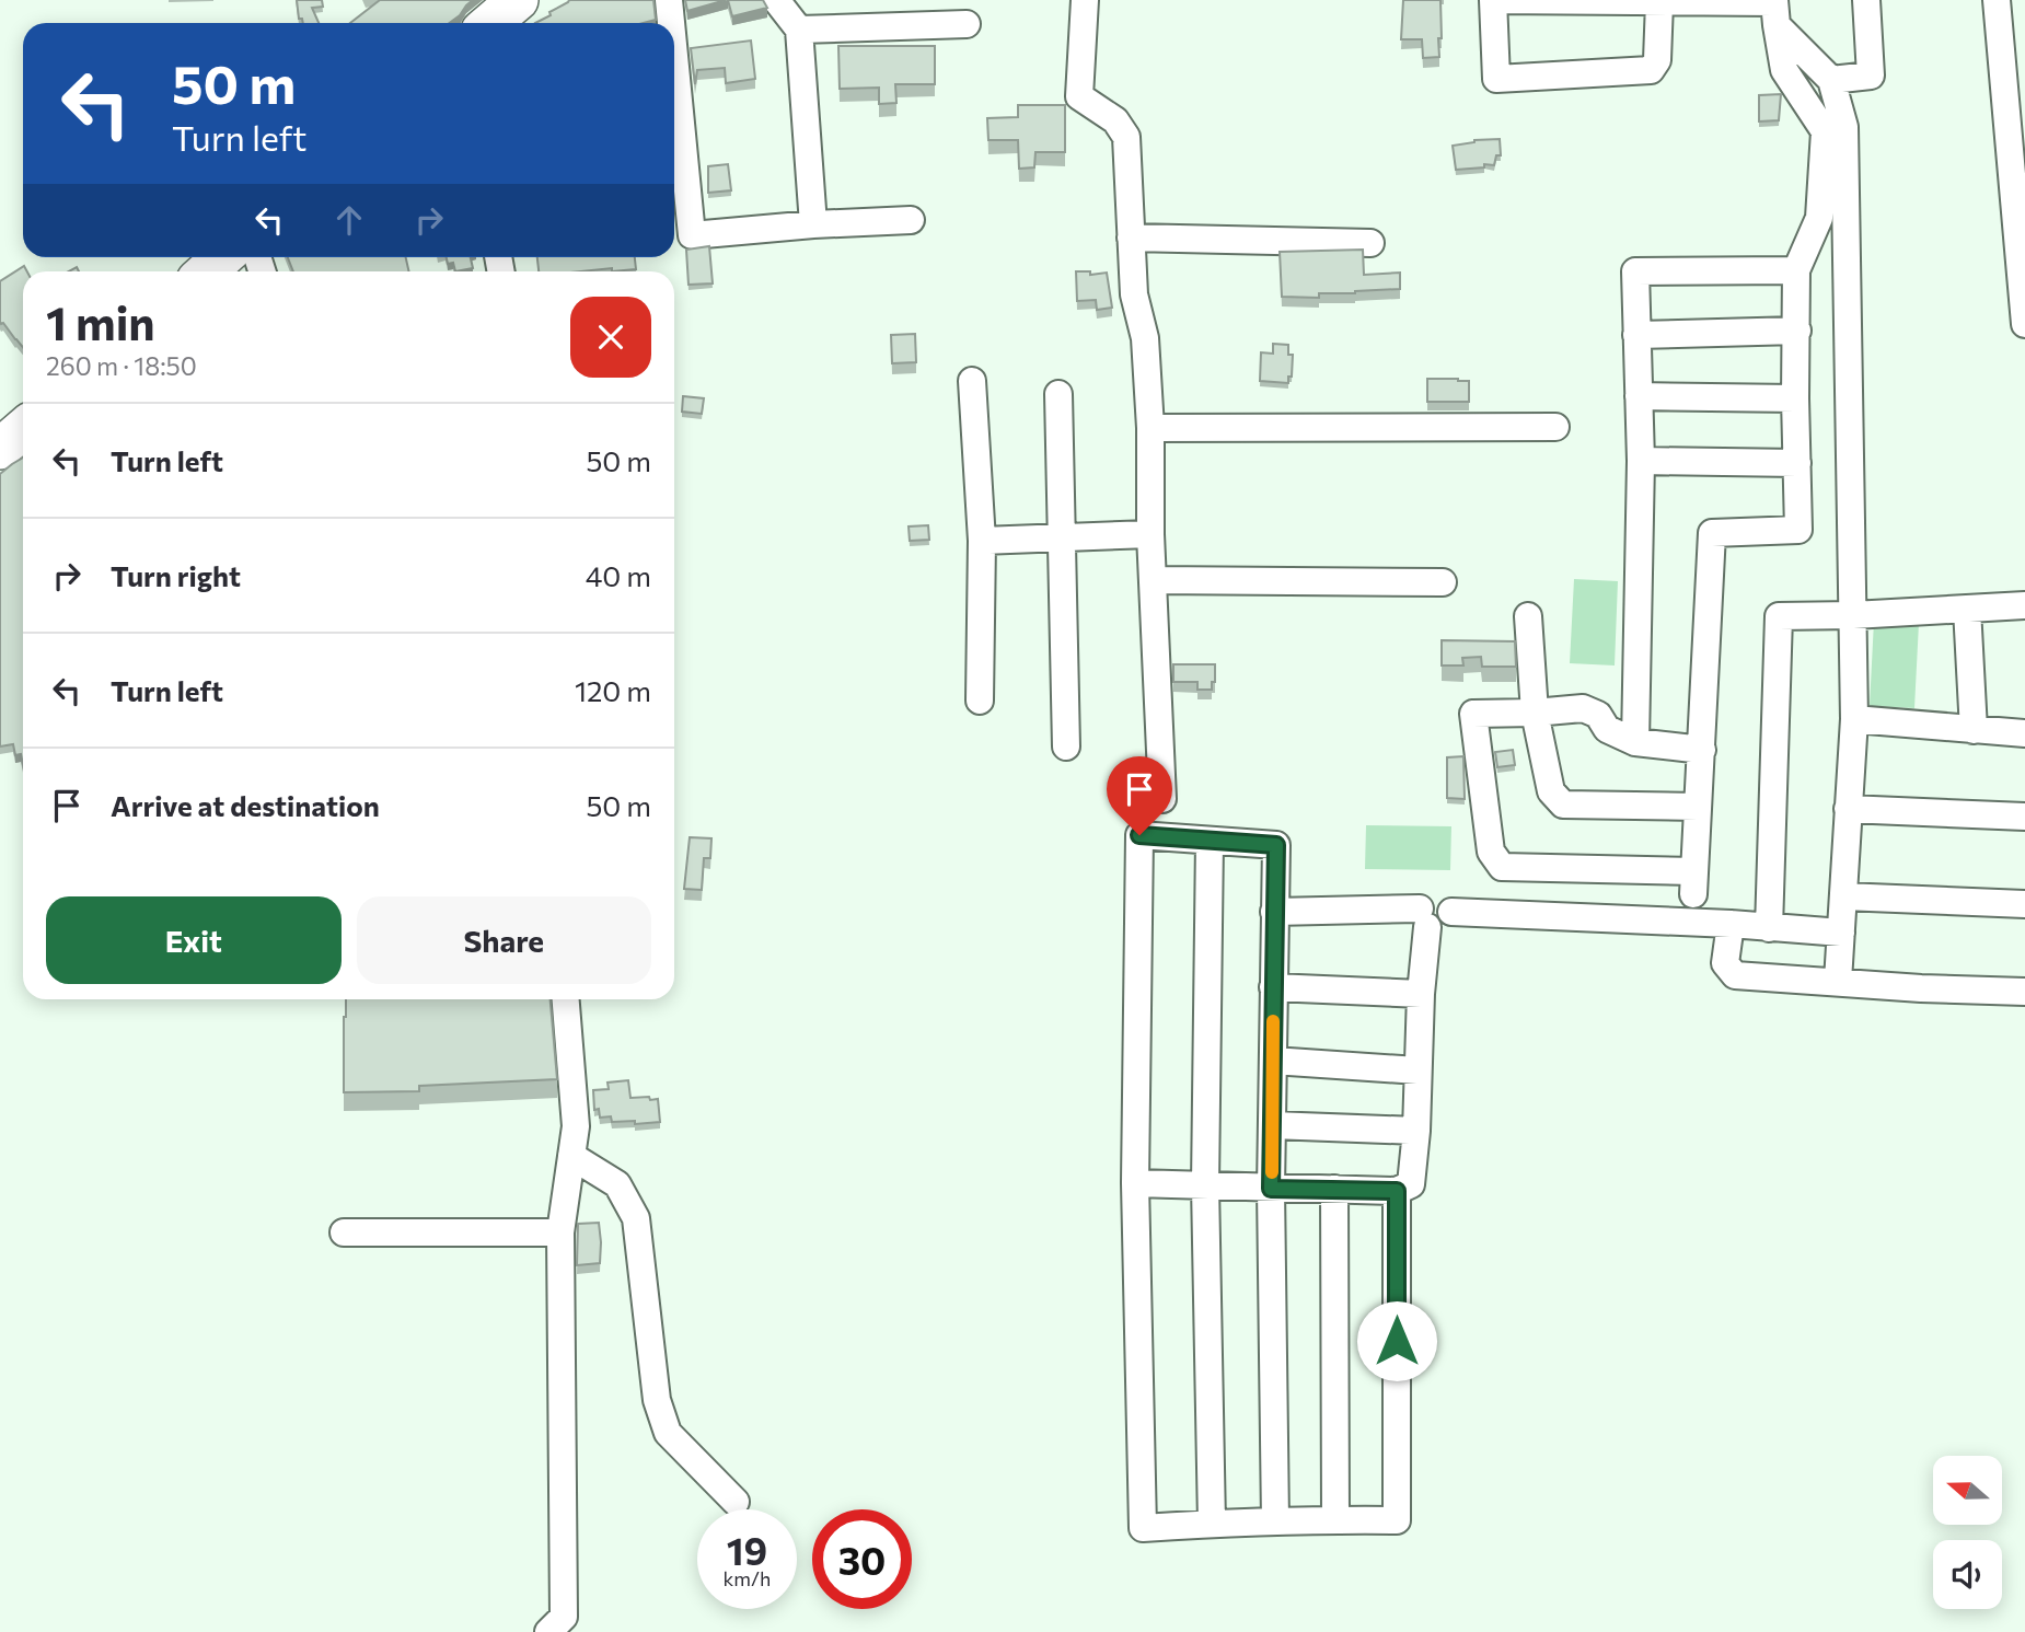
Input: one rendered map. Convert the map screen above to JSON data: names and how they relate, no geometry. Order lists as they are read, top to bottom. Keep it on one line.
{"north":"left","page":{"turn":["50 m","Turn left"],"heading":["1 min","260 m · 18:50"],"list":[{"name":"Turn left","value":"50 m"},{"name":"Turn right","value":"40 m"},{"name":"Turn left","value":"120 m"},{"name":"Arrive at destination","value":"50 m"}],"buttons":["Exit","Share"],"speed":"19 km/h","limit":"30"}}
